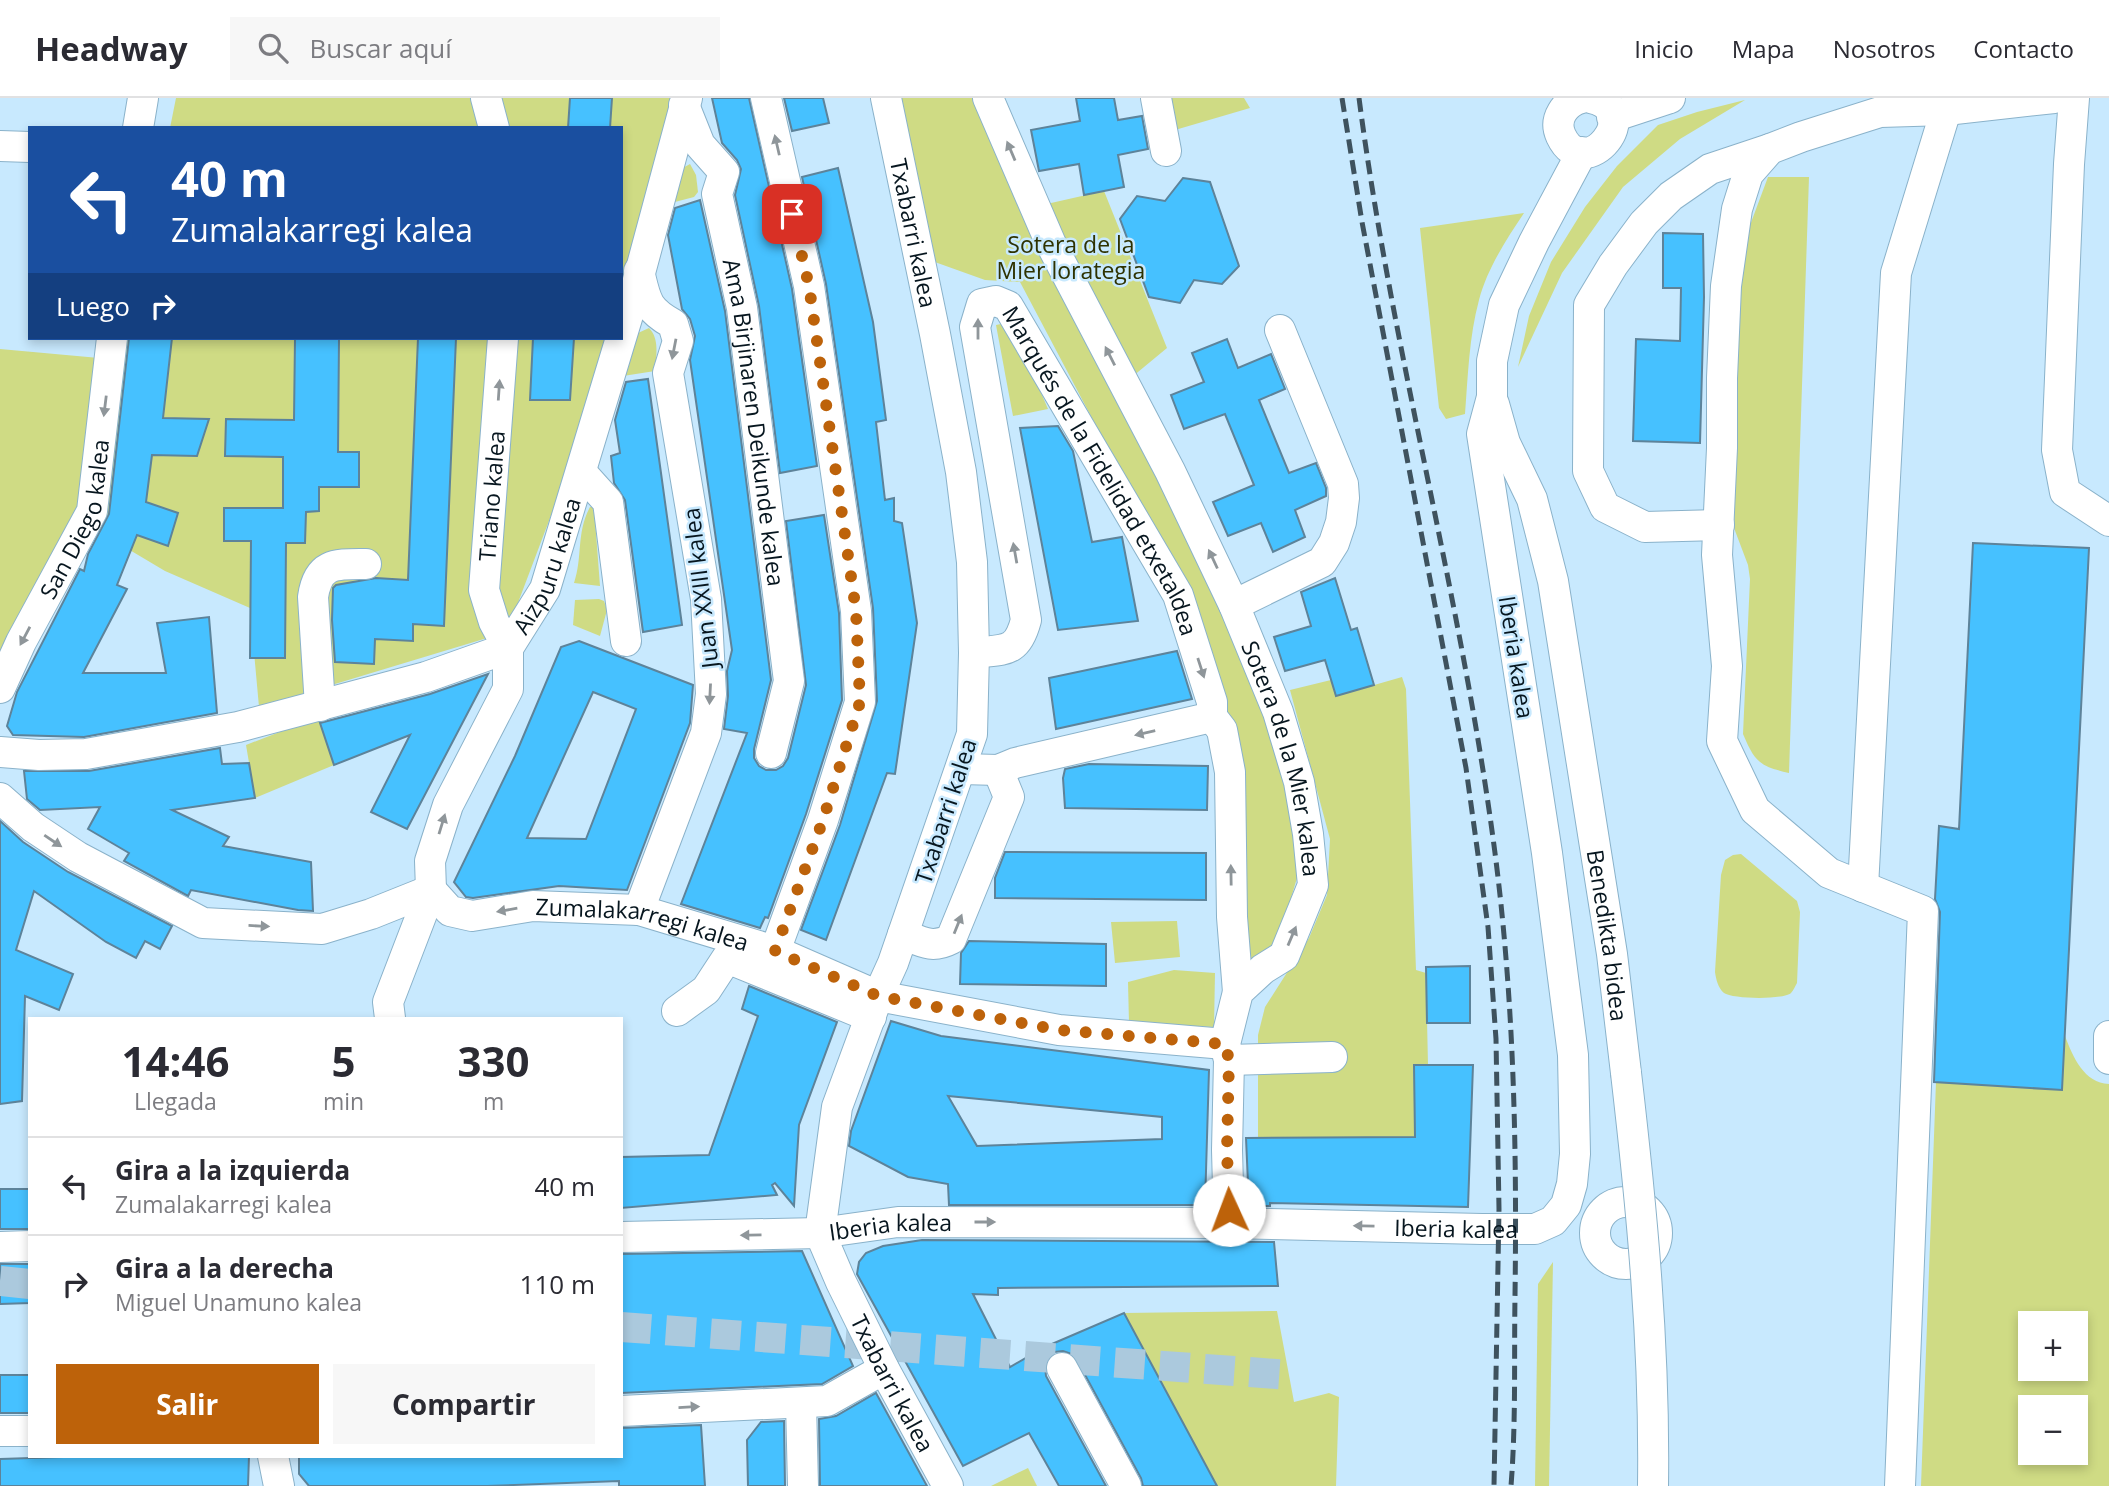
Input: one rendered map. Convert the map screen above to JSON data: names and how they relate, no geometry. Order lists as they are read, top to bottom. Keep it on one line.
{"streets":{"street":["Txabarri kalea","Ama Birjinaren Deikunde kalea","Marqués de la Fidelidad etxetaldea","Triano kalea","San Diego kalea","Aizpuru kalea","Juan XXIII kalea","Iberia kalea","Sotera de la Mier kalea","Zumalakarregi kalea","Benedikta bidea"]},"crossings":[["Txabarri kalea","Marqués de la Fidelidad etxetaldea"],["Txabarri kalea","Iberia kalea"],["Txabarri kalea","Zumalakarregi kalea"],["Ama Birjinaren Deikunde kalea","Aizpuru kalea"],["Marqués de la Fidelidad etxetaldea","Sotera de la Mier kalea"],["Triano kalea","Aizpuru kalea"],["Aizpuru kalea","Juan XXIII kalea"],["Juan XXIII kalea","Zumalakarregi kalea"],["Iberia kalea","Benedikta bidea"]],"one_way":["San Diego kalea","Sotera de la Mier kalea"],"parks":["Sotera de la Mier lorategia"],"page":{"header":"Headway","search":"Buscar aquí","nav":["Inicio","Mapa","Nosotros","Contacto"],"turn":["40 m","Zumalakarregi kalea"],"then":"Luego","eta":["14:46","Llegada","5","min","330","m"],"list":[{"name":"Gira a la izquierda","note":"Zumalakarregi kalea","value":"40 m"},{"name":"Gira a la derecha","note":"Miguel Unamuno kalea","value":"110 m"}],"map_buttons":["+","−"],"buttons":["Salir","Compartir"]}}
